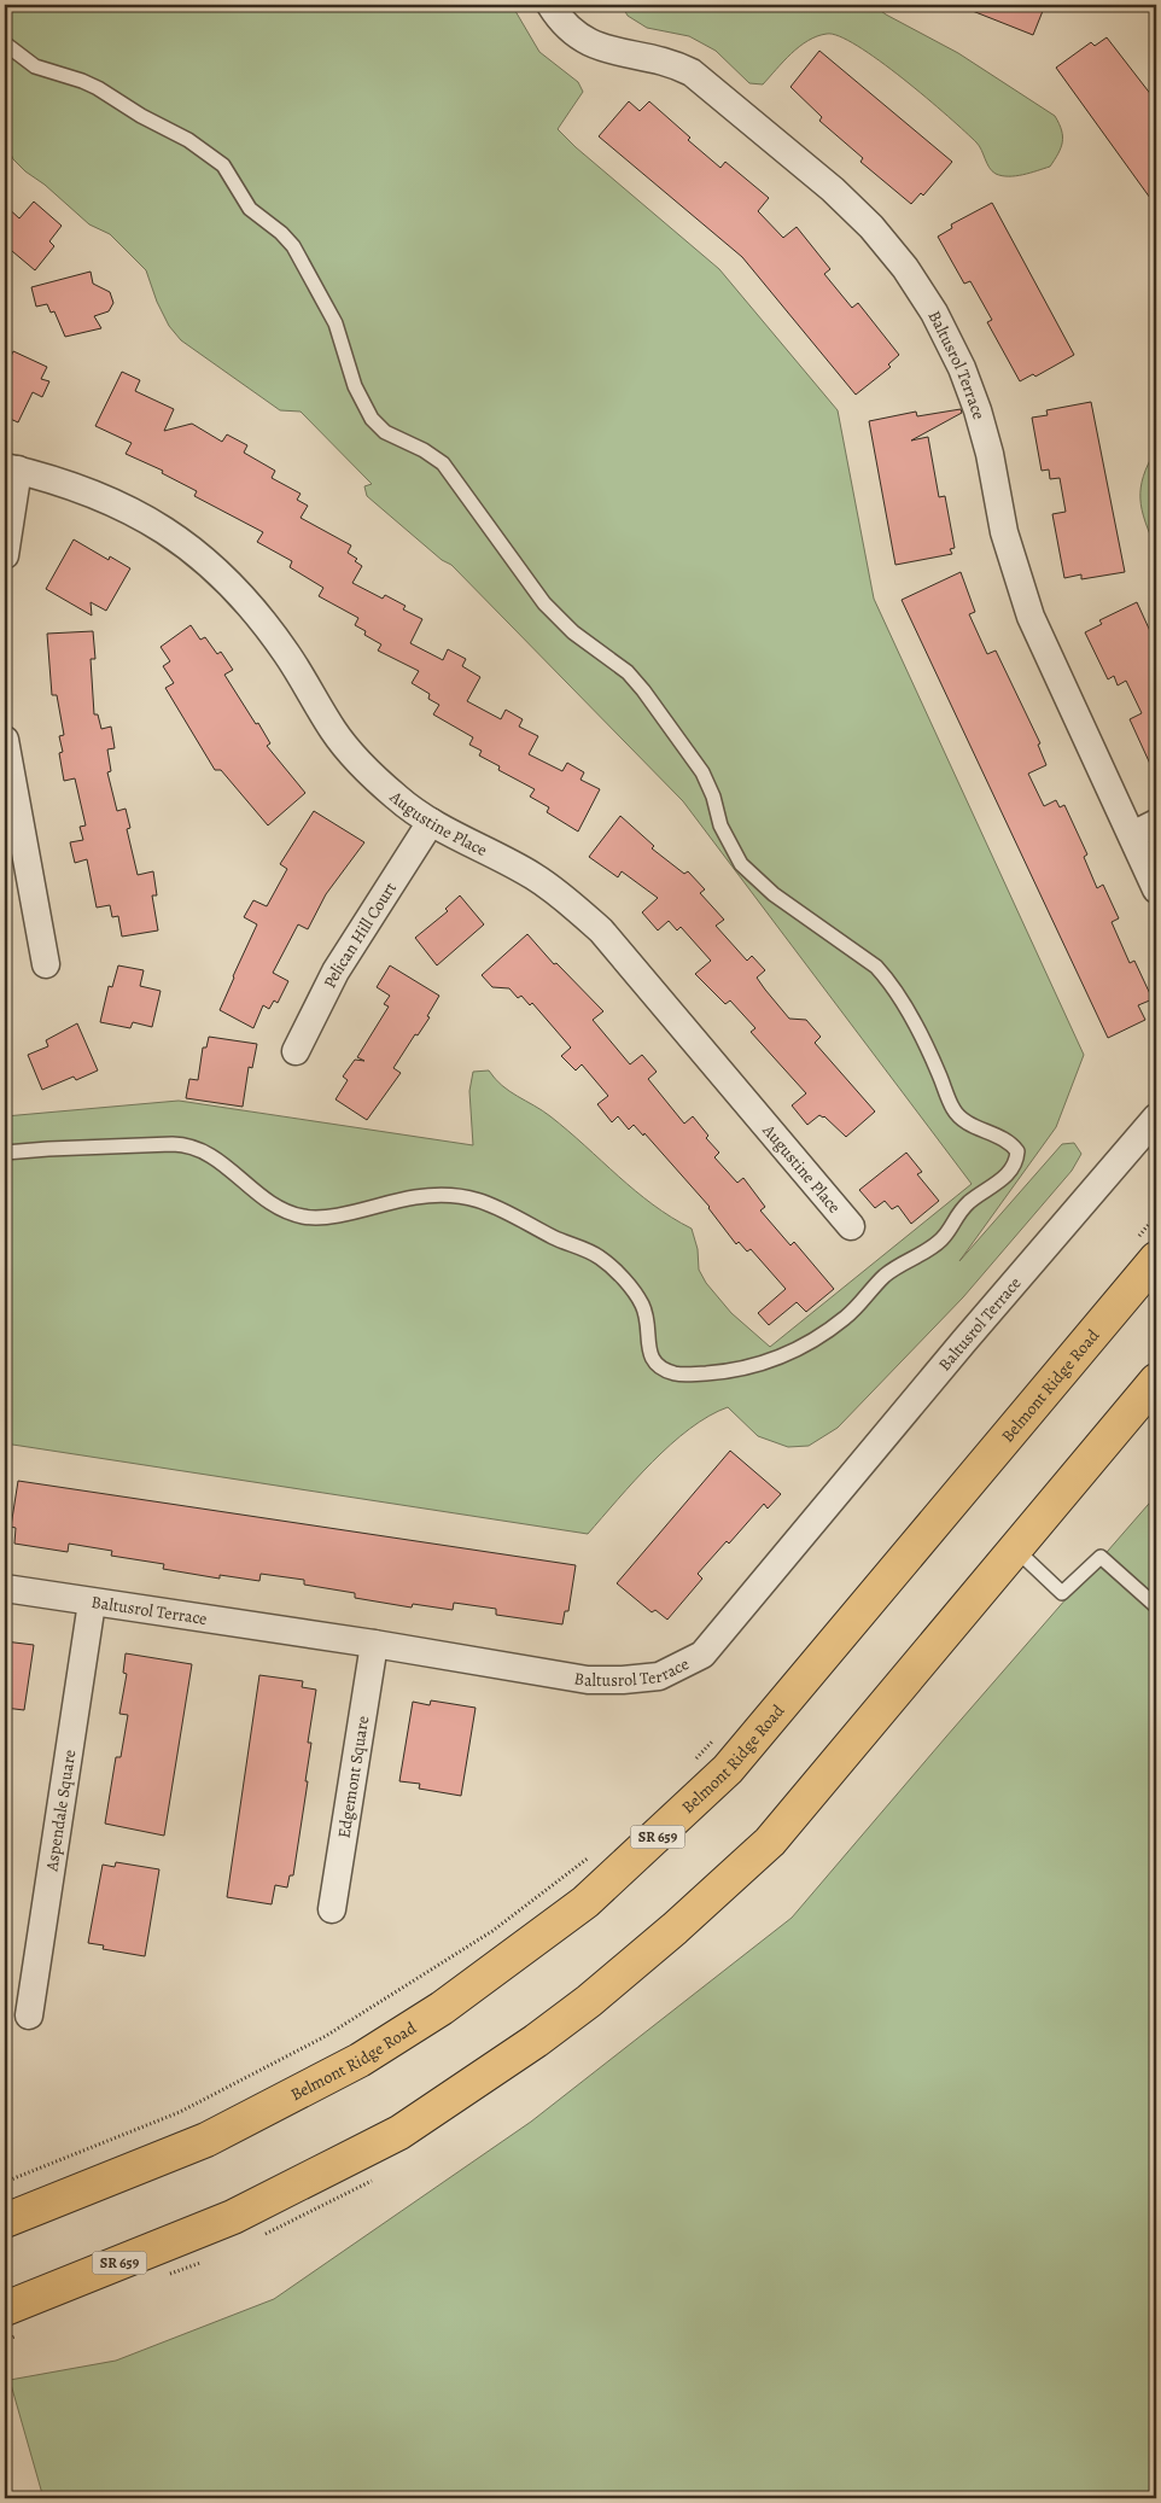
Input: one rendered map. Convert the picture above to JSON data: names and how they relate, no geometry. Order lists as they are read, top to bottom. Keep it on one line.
{"streets":{"main road":["Belmont Ridge Road","SR 659"],"street":["Baltusrol Terrace","Augustine Place","Pelican Hill Court","Edgemont Square","Aspendale Square"]},"crossings":[["Baltusrol Terrace","Edgemont Square"],["Baltusrol Terrace","Aspendale Square"],["Augustine Place","Pelican Hill Court"]]}
